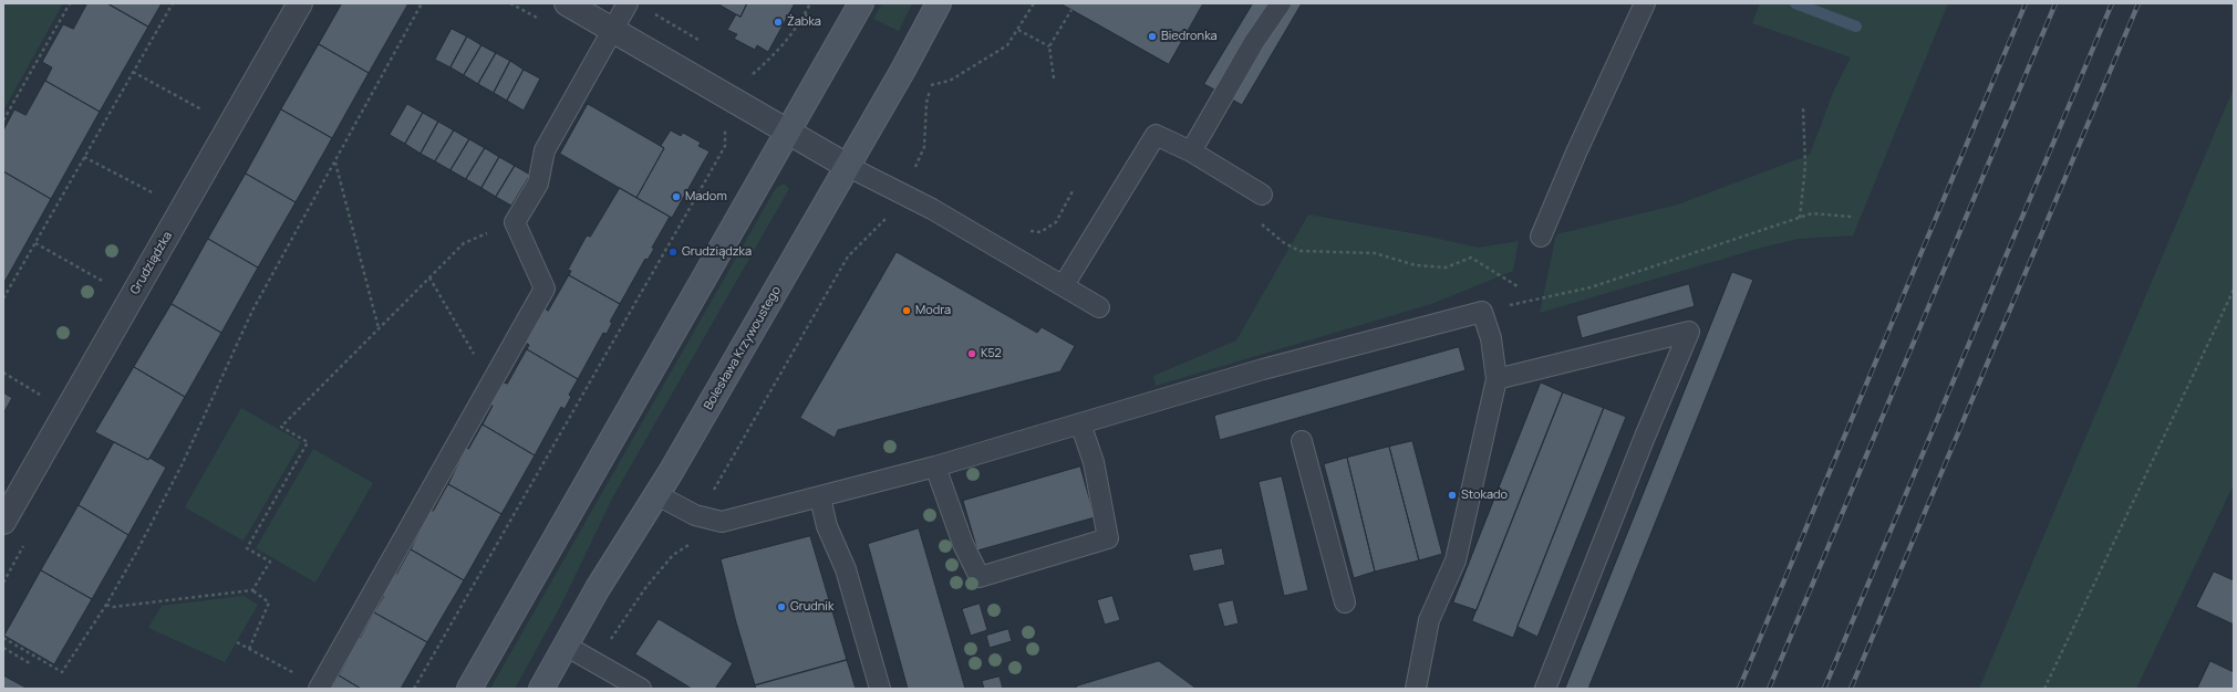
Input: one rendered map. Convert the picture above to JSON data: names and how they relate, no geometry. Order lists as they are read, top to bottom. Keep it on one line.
{"streets":{"main road":["Bolesława Krzywoustego"],"street":["Grudziądzka"]},"places":["Żabka","Biedronka","Madom","Grudziądzka","Modra","K52","Stokado","Grudnik"]}
